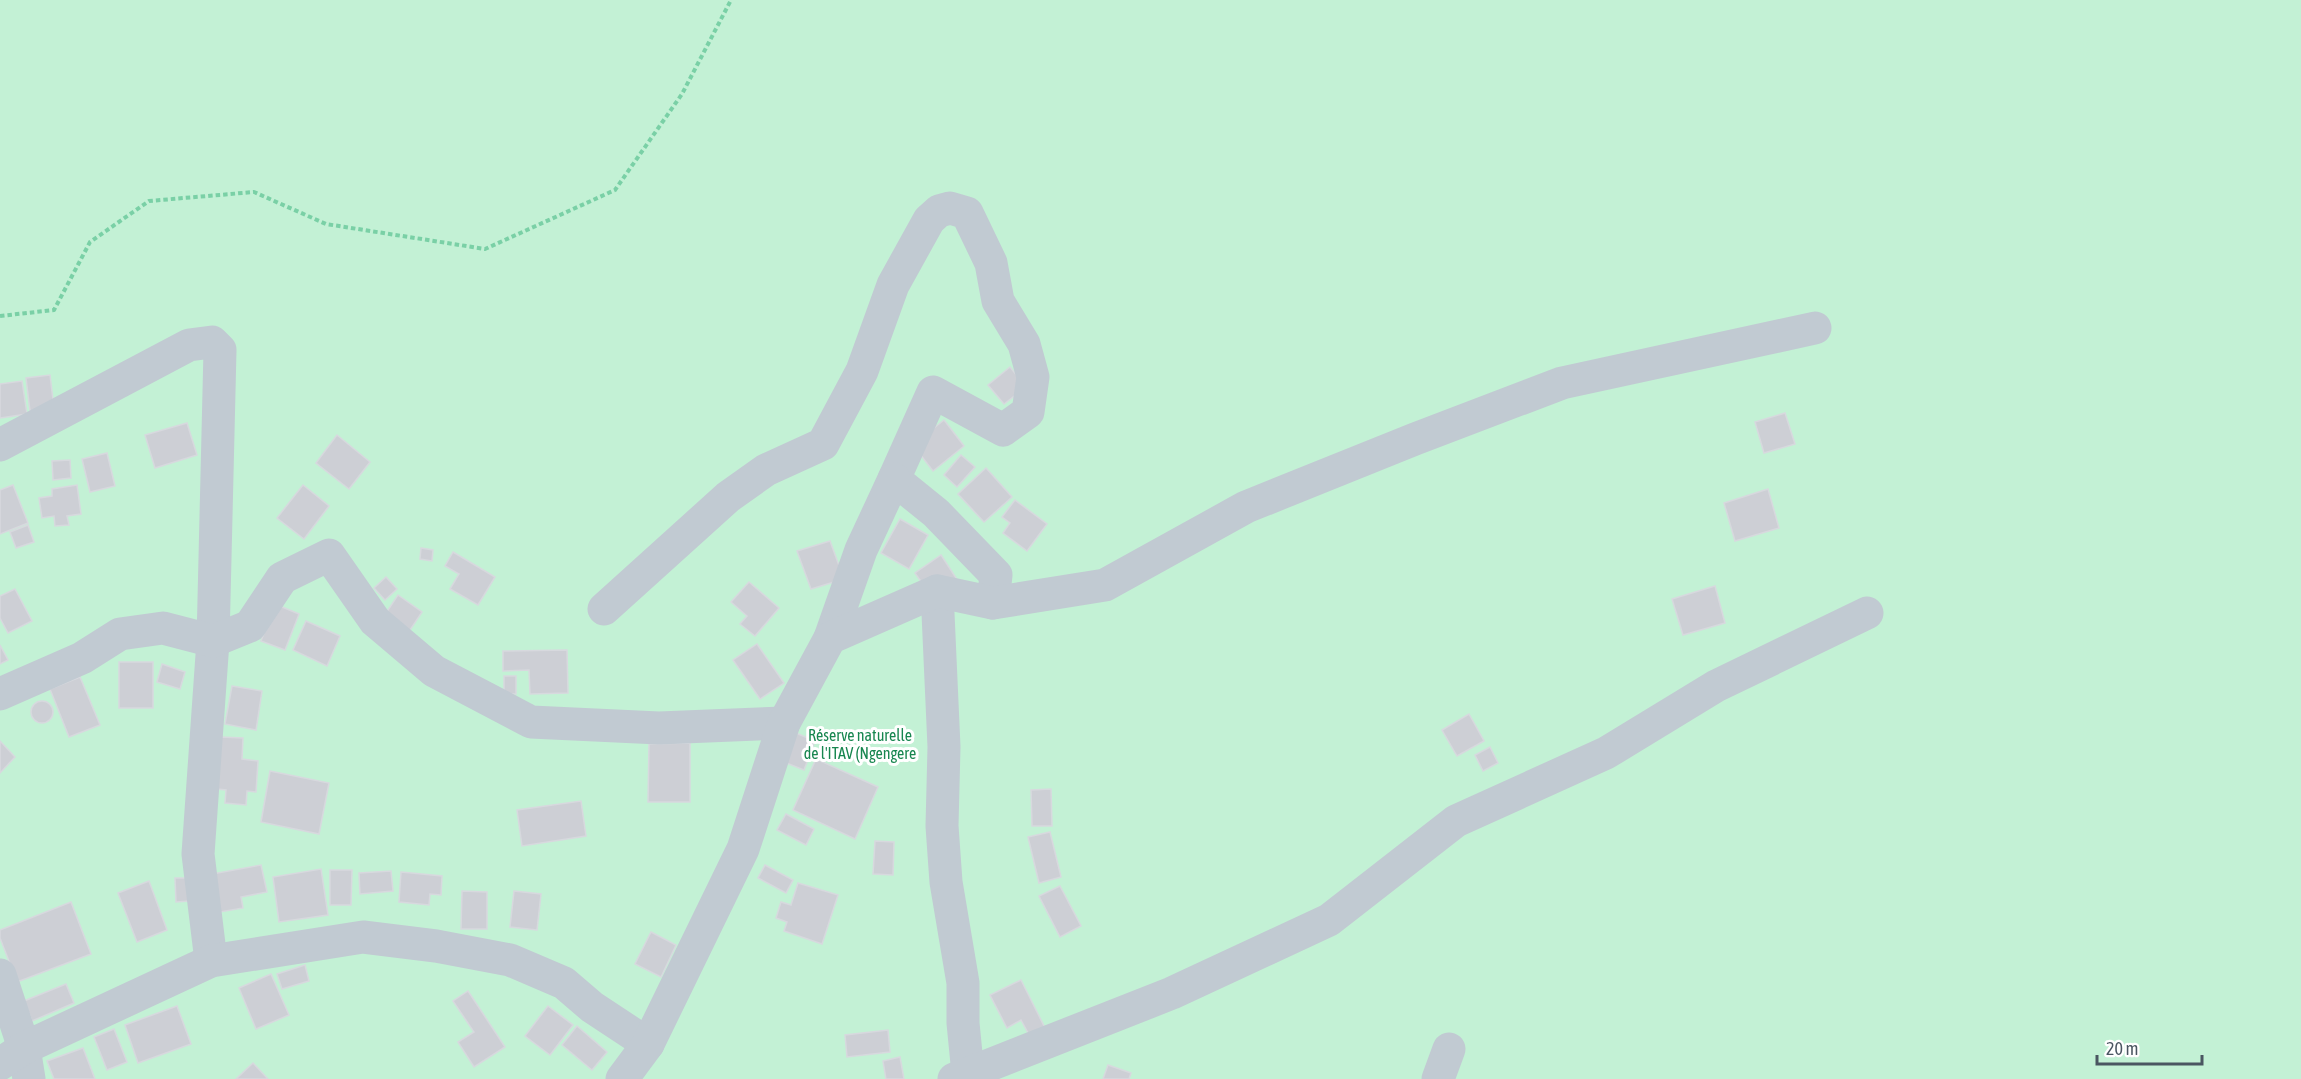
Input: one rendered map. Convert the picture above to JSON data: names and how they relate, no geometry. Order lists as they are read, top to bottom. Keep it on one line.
{"parks":["Réserve naturelle de l'ITAV (Ngengere"],"scale_bar":"20 m"}
